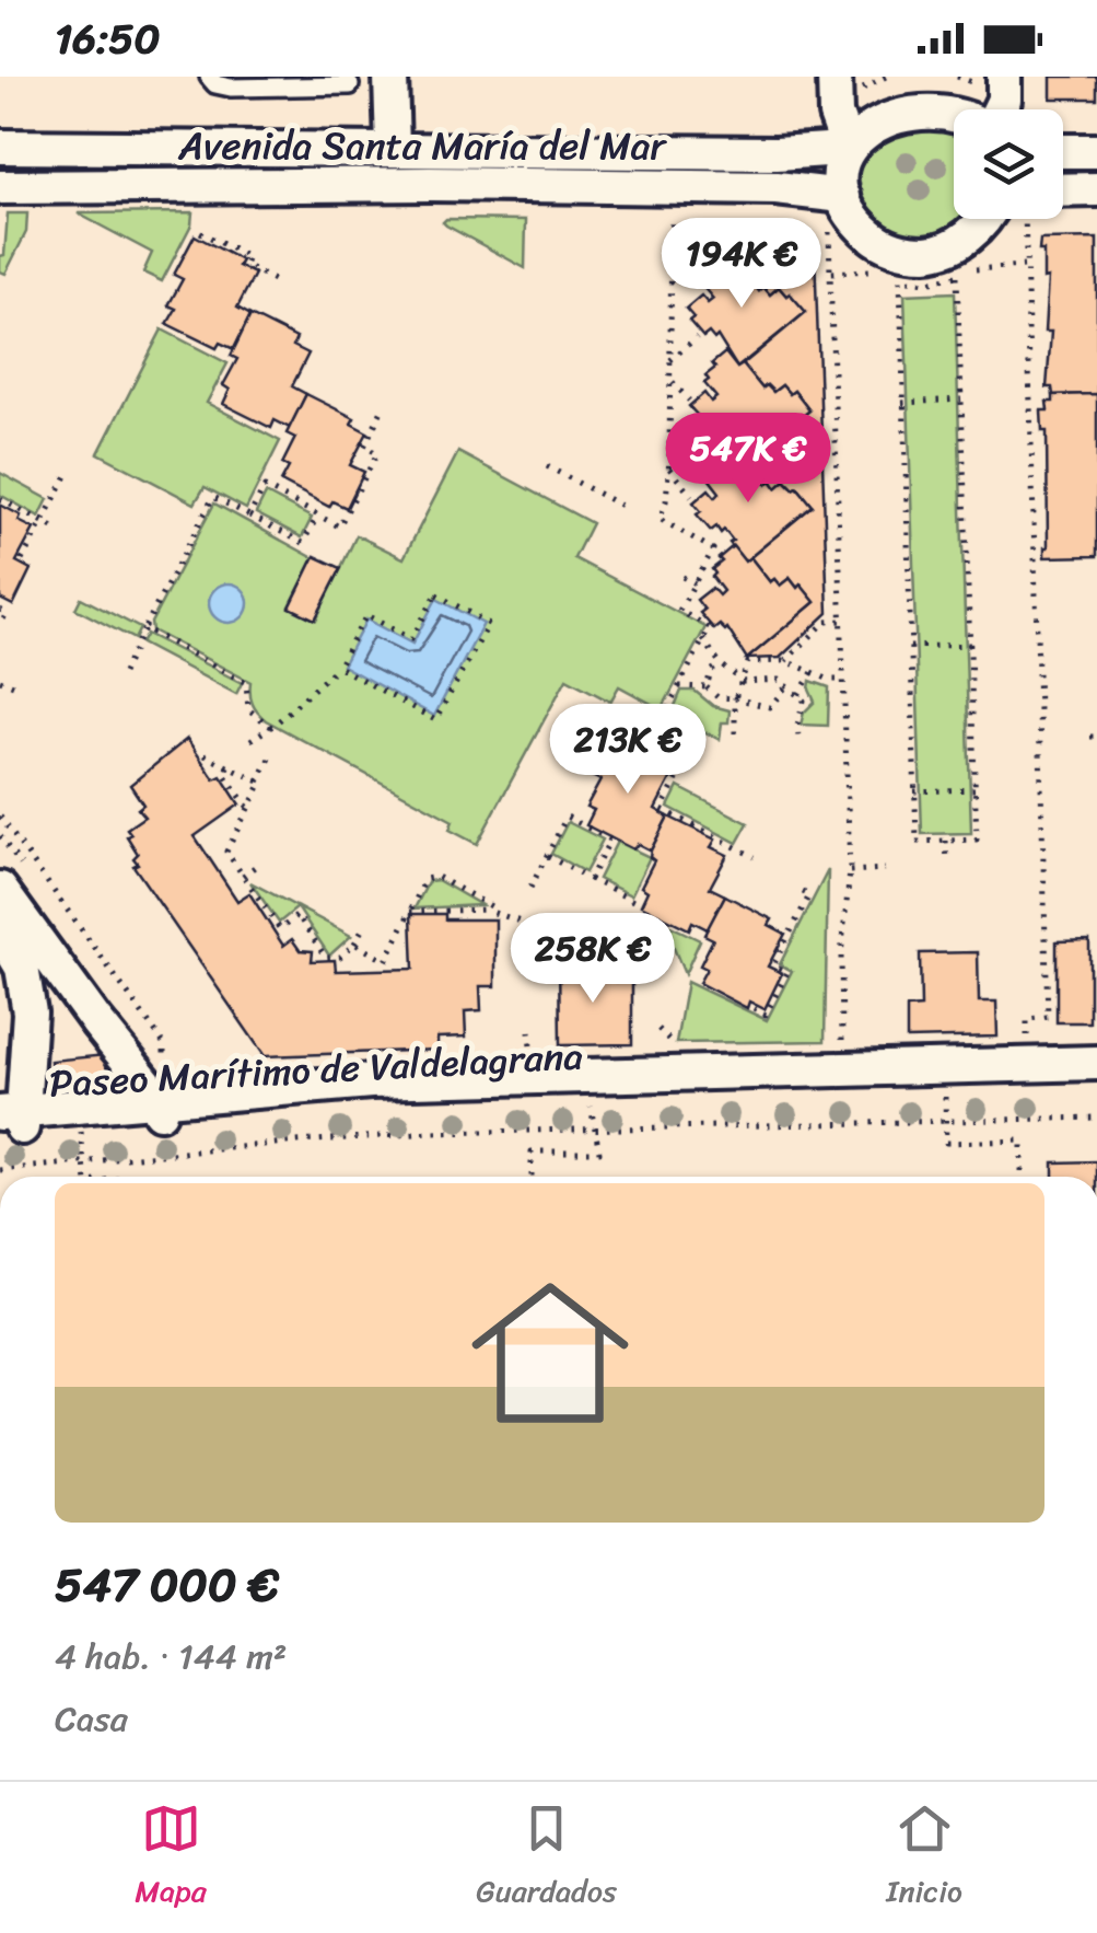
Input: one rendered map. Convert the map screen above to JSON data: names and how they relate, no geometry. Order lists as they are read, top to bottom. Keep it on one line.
{"streets":{"street":["Avenida Santa María del Mar","Paseo Marítimo de Valdelagrana"]},"page":{"status":"16:50","price":["194K €","547K €","213K €","258K €"],"list":[{"name":"547 000 €","note":"4 hab. · 144 m² · Casa"}],"tabs":["Mapa","Guardados","Inicio"]}}
